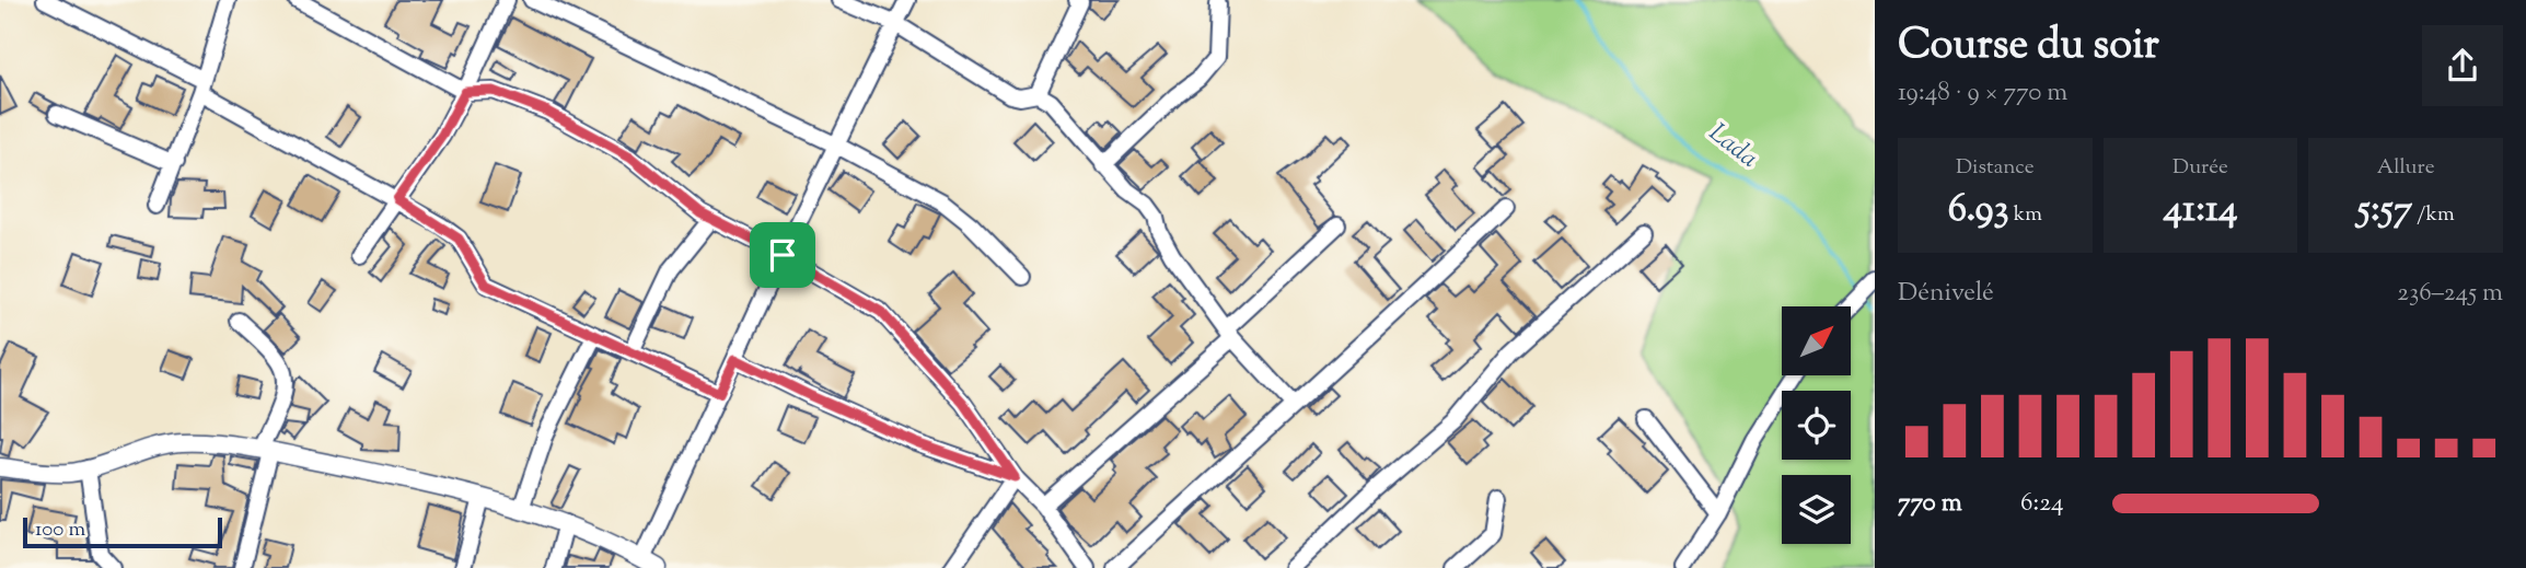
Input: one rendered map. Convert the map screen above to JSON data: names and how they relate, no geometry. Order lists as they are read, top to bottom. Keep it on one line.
{"water":["Lada"],"scale_bar":"100 m","north":"top right","page":{"heading":["Course du soir","19:48 · 9 × 770 m"],"stats":[["Distance","6.93 km"],["Durée","41:14"],["Allure","5:57 /km"]],"chart":["Dénivelé","236–245 m"],"list":[{"name":"770 m","note":"6:24"}],"scale":"100 m"}}
